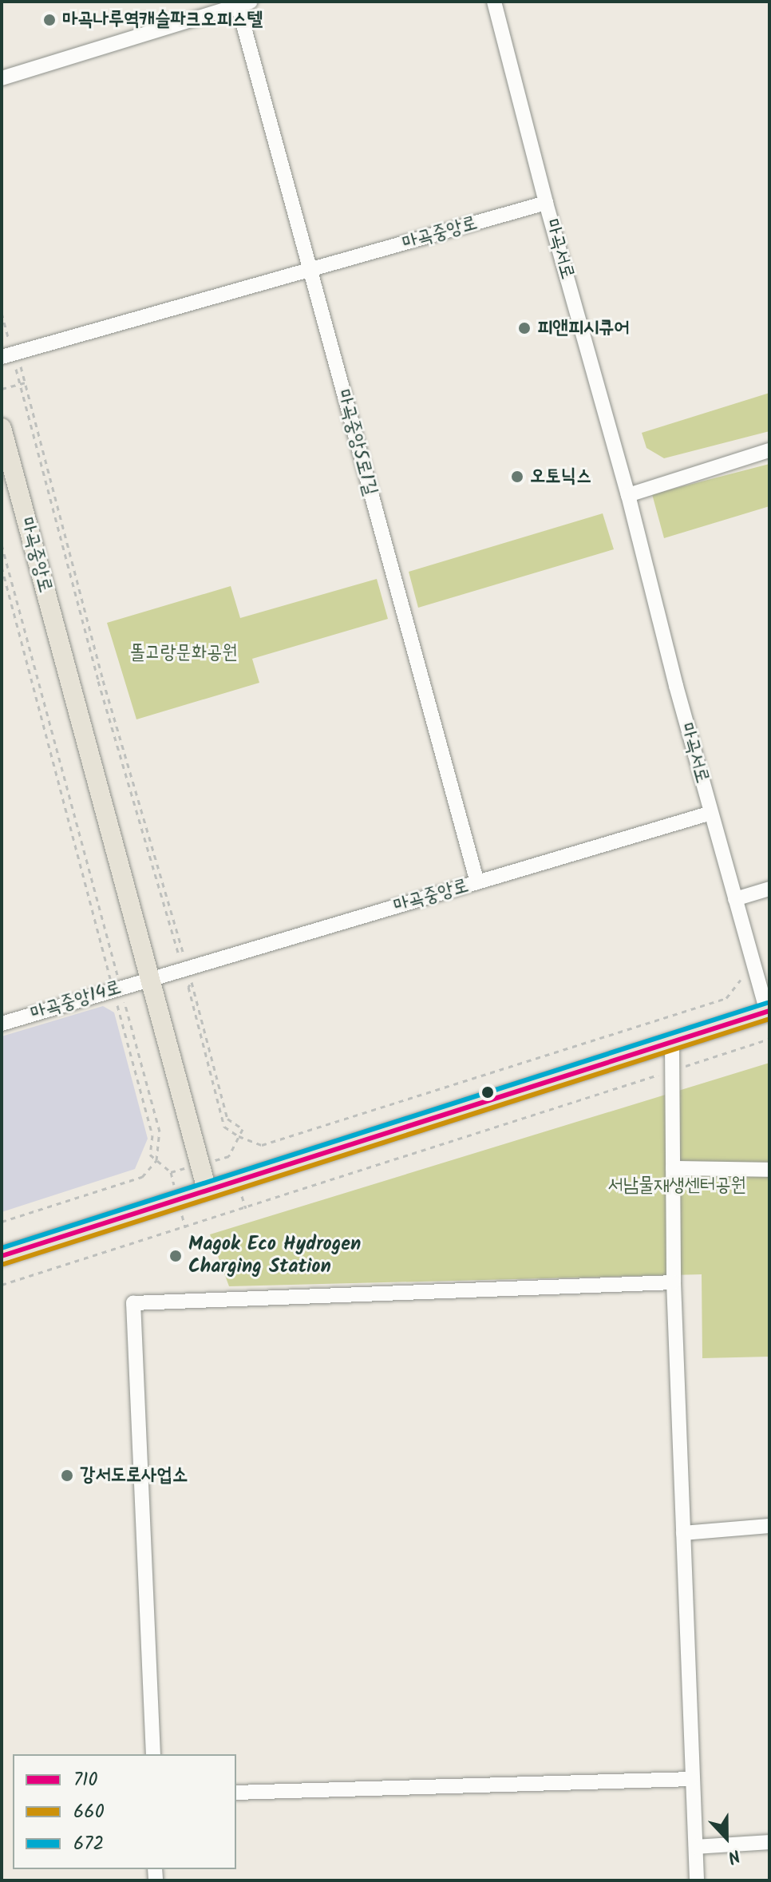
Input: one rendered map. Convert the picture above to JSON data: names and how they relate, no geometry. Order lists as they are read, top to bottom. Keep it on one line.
{"streets":{"main road":["마곡중앙로"],"street":["마곡서로","마곡중앙5로1길","마곡중앙14로"]},"crossings":[["마곡중앙로","마곡서로"],["마곡중앙로","마곡중앙5로1길"],["마곡중앙로","마곡중앙14로"]],"parks":["똘고랑문화공원","서남물재생센터공원"],"places":["마곡나루역캐슬파크오피스텔","피앤피시큐어","오토닉스","Magok Eco Hydrogen Charging Station","강서도로사업소"],"lines":["transit line 672","transit line 710","transit line 660"],"legend":["710","660","672"],"north":"bottom"}
